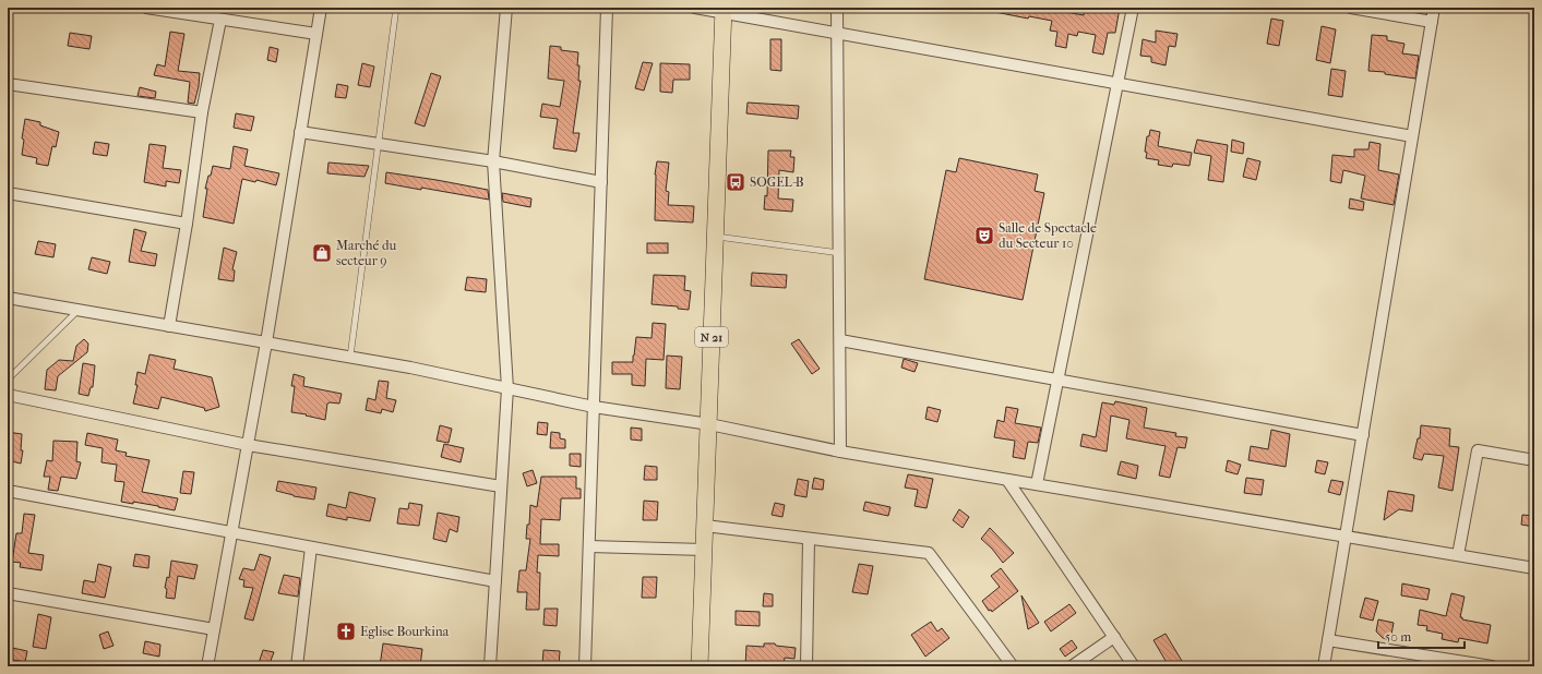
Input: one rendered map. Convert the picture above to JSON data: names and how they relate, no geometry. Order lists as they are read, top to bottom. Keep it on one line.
{"streets":{"main road":["N 21"]},"places":{"bus stop":["SOGEL-B"],"theatre":["Salle de Spectacle du Secteur 10"],"shop":["Marché du secteur 9"],"church":["Eglise Bourkina"]},"scale_bar":"50 m"}
